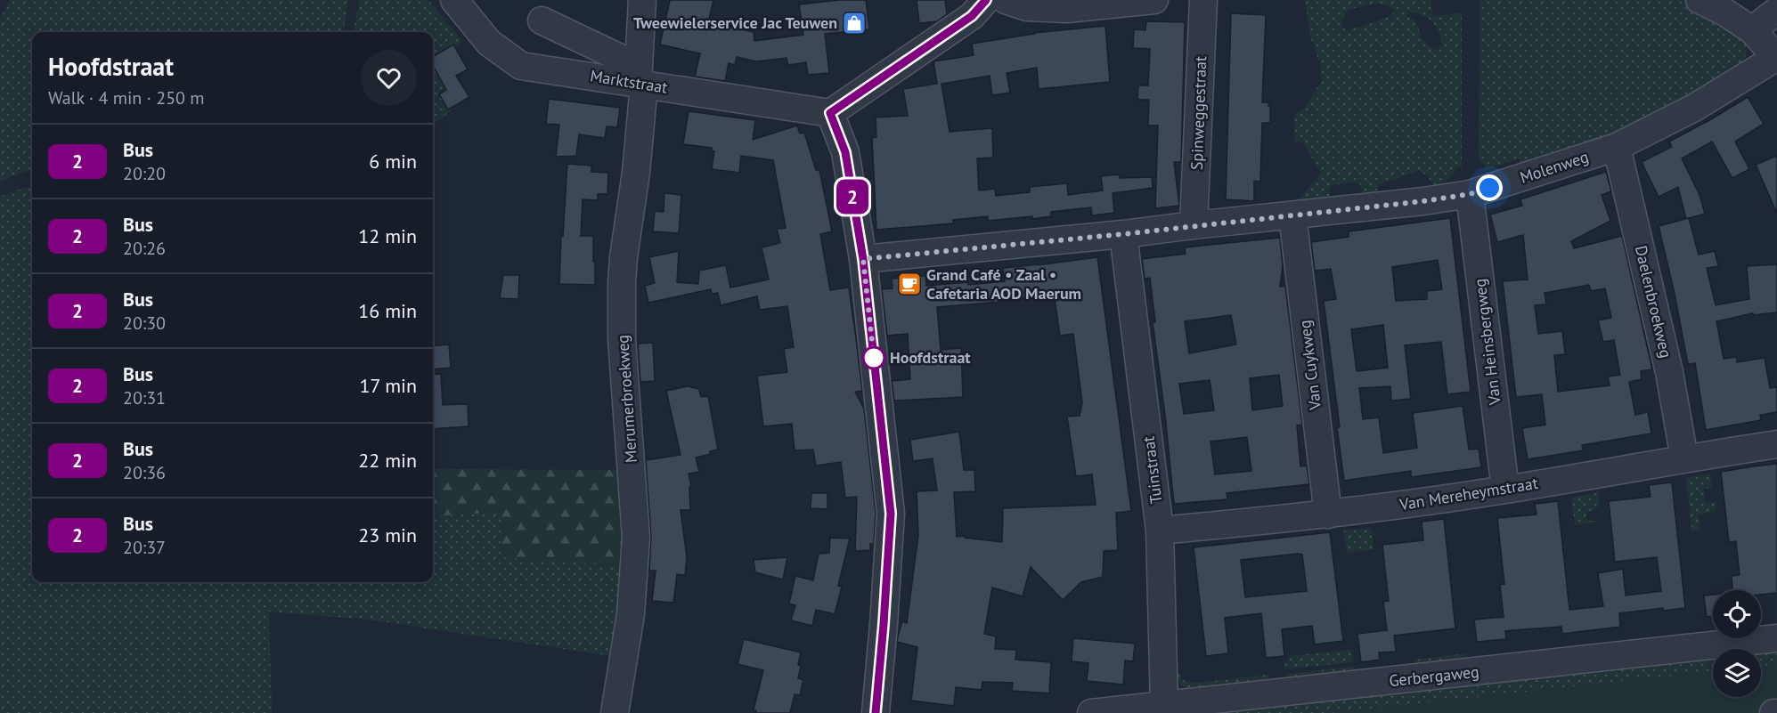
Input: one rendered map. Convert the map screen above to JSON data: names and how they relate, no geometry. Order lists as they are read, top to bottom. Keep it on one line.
{"streets":{"street":["Marktstraat","Spinweggestraat","Molenweg","Daelenbroekweg","Van Heinsbergweg","Van Cuykweg","Merumerbroekweg","Tuinstraat","Van Mereheymstraat","Gerbergaweg"]},"crossings":[["Marktstraat","Merumerbroekweg"],["Spinweggestraat","Molenweg"],["Molenweg","Daelenbroekweg"],["Molenweg","Van Heinsbergweg"],["Molenweg","Van Cuykweg"],["Molenweg","Tuinstraat"],["Daelenbroekweg","Van Mereheymstraat"],["Van Heinsbergweg","Van Mereheymstraat"],["Van Cuykweg","Van Mereheymstraat"],["Tuinstraat","Van Mereheymstraat"],["Tuinstraat","Gerbergaweg"]],"places":{"shop":["Tweewielerservice Jac Teuwen"],"cafe":["Grand Café • Zaal • Cafetaria AOD Maerum"],"other":["Hoofdstraat"]},"lines":["bus line 2"],"page":{"on_map":"2","heading":["Hoofdstraat","Walk · 4 min · 250 m"],"list":[{"mark":"2","name":"Bus","note":"20:20","value":"6 min"},{"mark":"2","name":"Bus","note":"20:26","value":"12 min"},{"mark":"2","name":"Bus","note":"20:30","value":"16 min"},{"mark":"2","name":"Bus","note":"20:31","value":"17 min"},{"mark":"2","name":"Bus","note":"20:36","value":"22 min"},{"mark":"2","name":"Bus","note":"20:37","value":"23 min"}]}}
